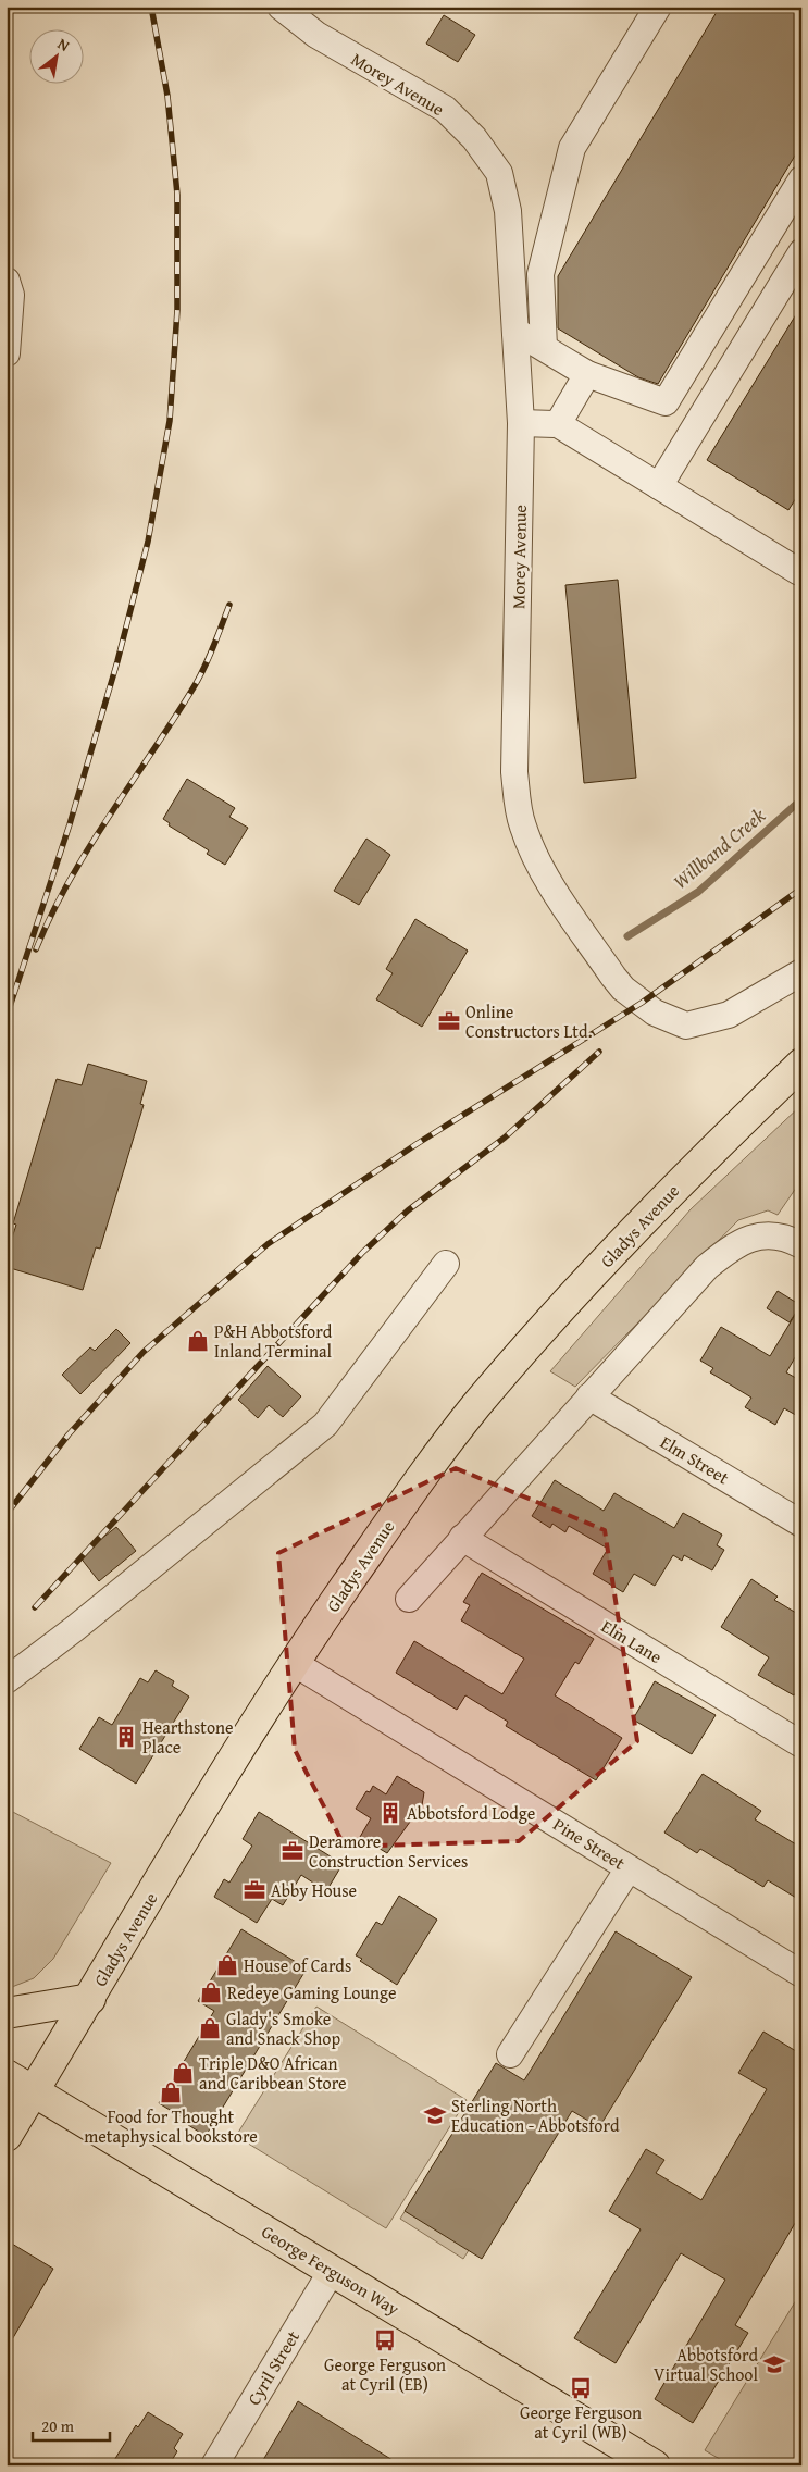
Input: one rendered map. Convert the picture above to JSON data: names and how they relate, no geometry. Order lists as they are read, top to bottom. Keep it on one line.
{"streets":{"main road":["Gladys Avenue","George Ferguson Way"],"street":["Morey Avenue","Elm Street","Elm Lane","Pine Street","Cyril Street"]},"crossings":[["Gladys Avenue","Pine Street"],["Gladys Avenue","George Ferguson Way"],["George Ferguson Way","Cyril Street"]],"water":["Willband Creek"],"places":{"office":["Online Constructors Ltd.","Deramore Construction Services","Abby House"],"shop":["P&H Abbotsford Inland Terminal","House of Cards","Redeye Gaming Lounge","Glady's Smoke and Snack Shop","Triple D&O African and Caribbean Store","Food for Thought metaphysical bookstore"],"building":["Hearthstone Place","Abbotsford Lodge"],"school or university":["Sterling North Education - Abbotsford","Abbotsford Virtual School"],"bus stop":["George Ferguson at Cyril (EB)","George Ferguson at Cyril (WB)"]},"scale_bar":"20 m","north":"top right"}
